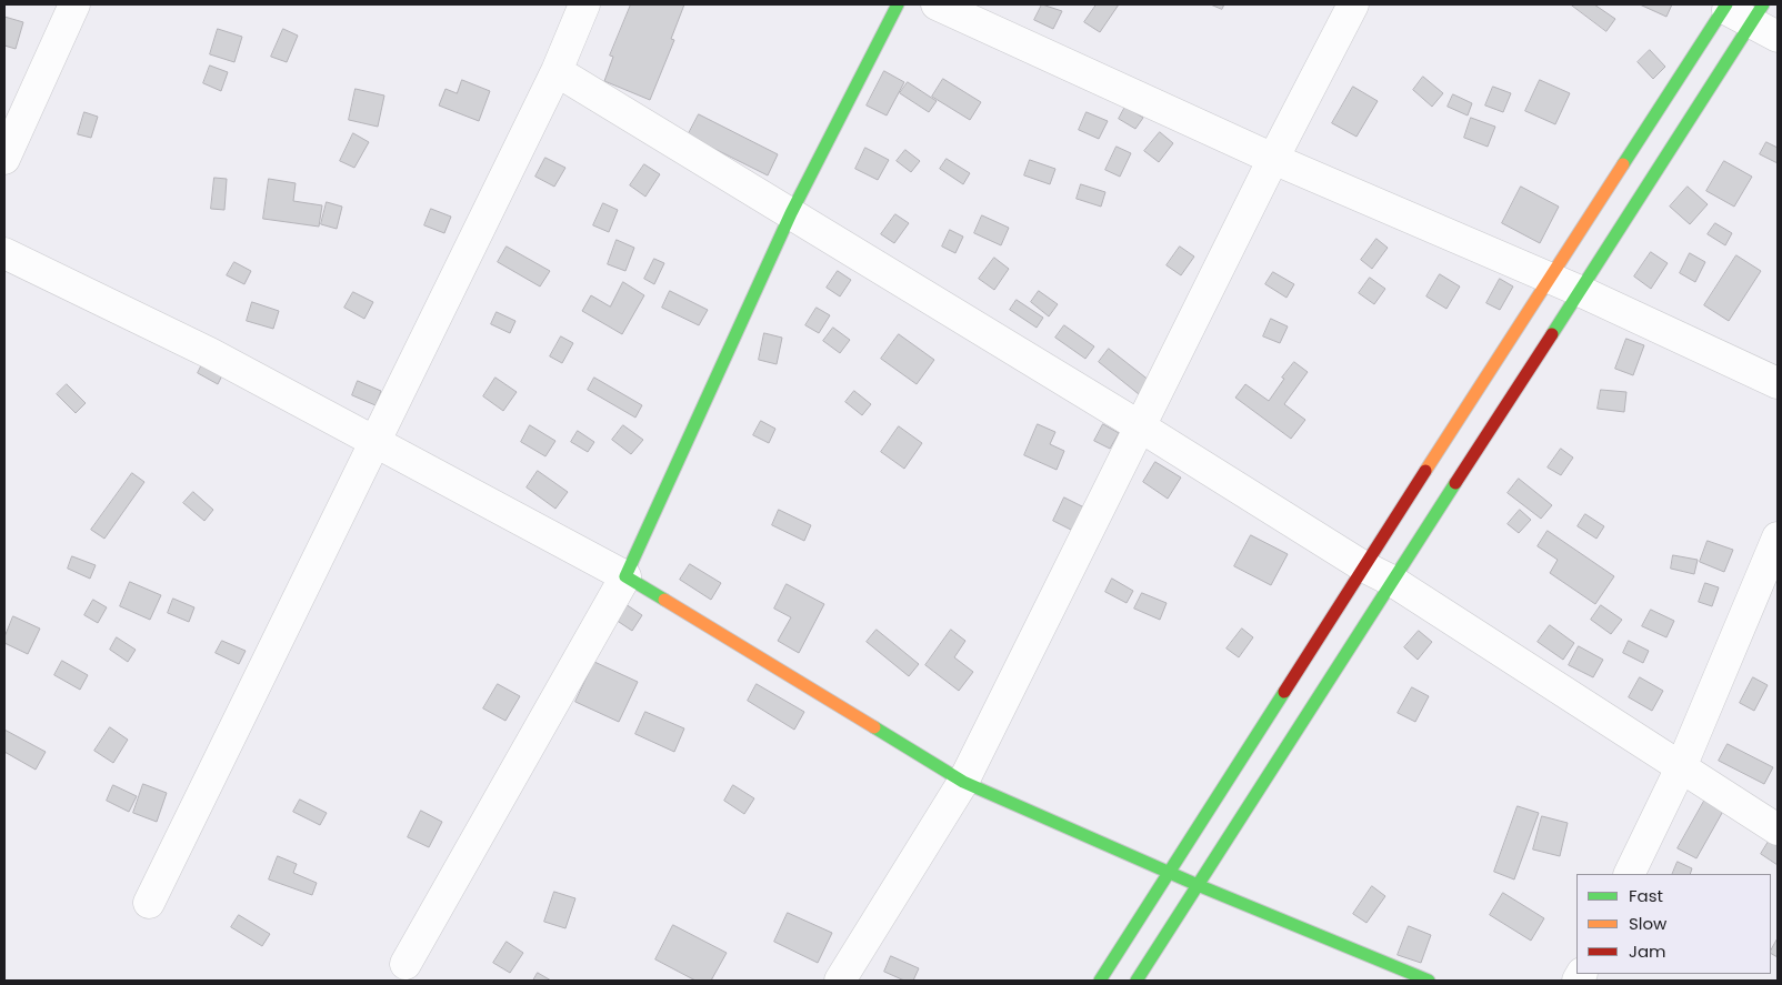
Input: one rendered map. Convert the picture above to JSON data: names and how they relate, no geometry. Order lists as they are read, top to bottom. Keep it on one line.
{"legend":["Fast","Slow","Jam"]}
